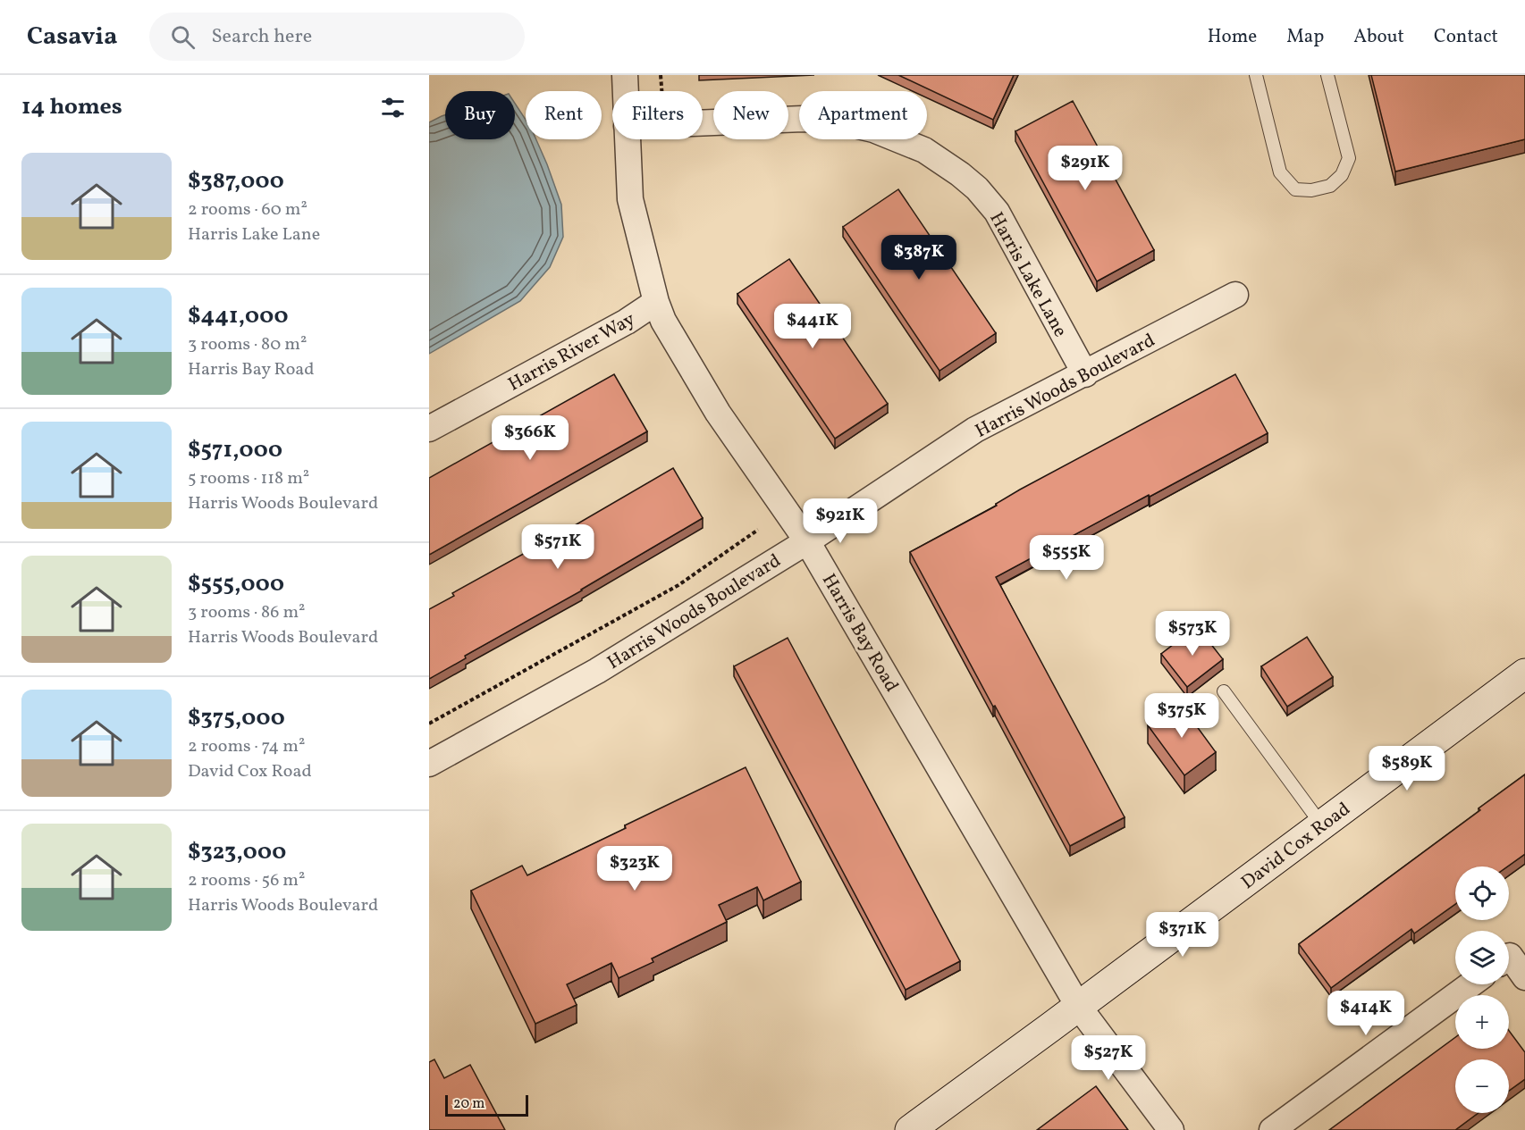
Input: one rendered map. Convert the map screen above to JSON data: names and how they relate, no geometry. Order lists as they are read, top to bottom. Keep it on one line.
{"streets":{"main road":["David Cox Road"],"street":["Harris Lake Lane","Harris River Way","Harris Woods Boulevard","Harris Bay Road"]},"crossings":[["Harris Lake Lane","Harris Woods Boulevard"],["Harris River Way","Harris Bay Road"],["Harris Woods Boulevard","Harris Bay Road"],["Harris Bay Road","David Cox Road"]],"scale_bar":"20 m","page":{"header":"Casavia","search":"Search here","nav":["Home","Map","About","Contact"],"heading":"14 homes","chip":["Buy","Rent","Filters","New","Apartment"],"list":[{"name":"$387,000","note":"2 rooms · 60 m² · Harris Lake Lane"},{"name":"$441,000","note":"3 rooms · 80 m² · Harris Bay Road"},{"name":"$571,000","note":"5 rooms · 118 m² · Harris Woods Boulevard"},{"name":"$555,000","note":"3 rooms · 86 m² · Harris Woods Boulevard"},{"name":"$375,000","note":"2 rooms · 74 m² · David Cox Road"},{"name":"$323,000","note":"2 rooms · 56 m² · Harris Woods Boulevard"}],"price":["$291K","$387K","$441K","$366K","$921K","$571K","$555K","$573K","$375K","$589K","$323K","$371K","$414K","$527K"],"map_buttons":["+","−"],"scale":"20 m"}}
